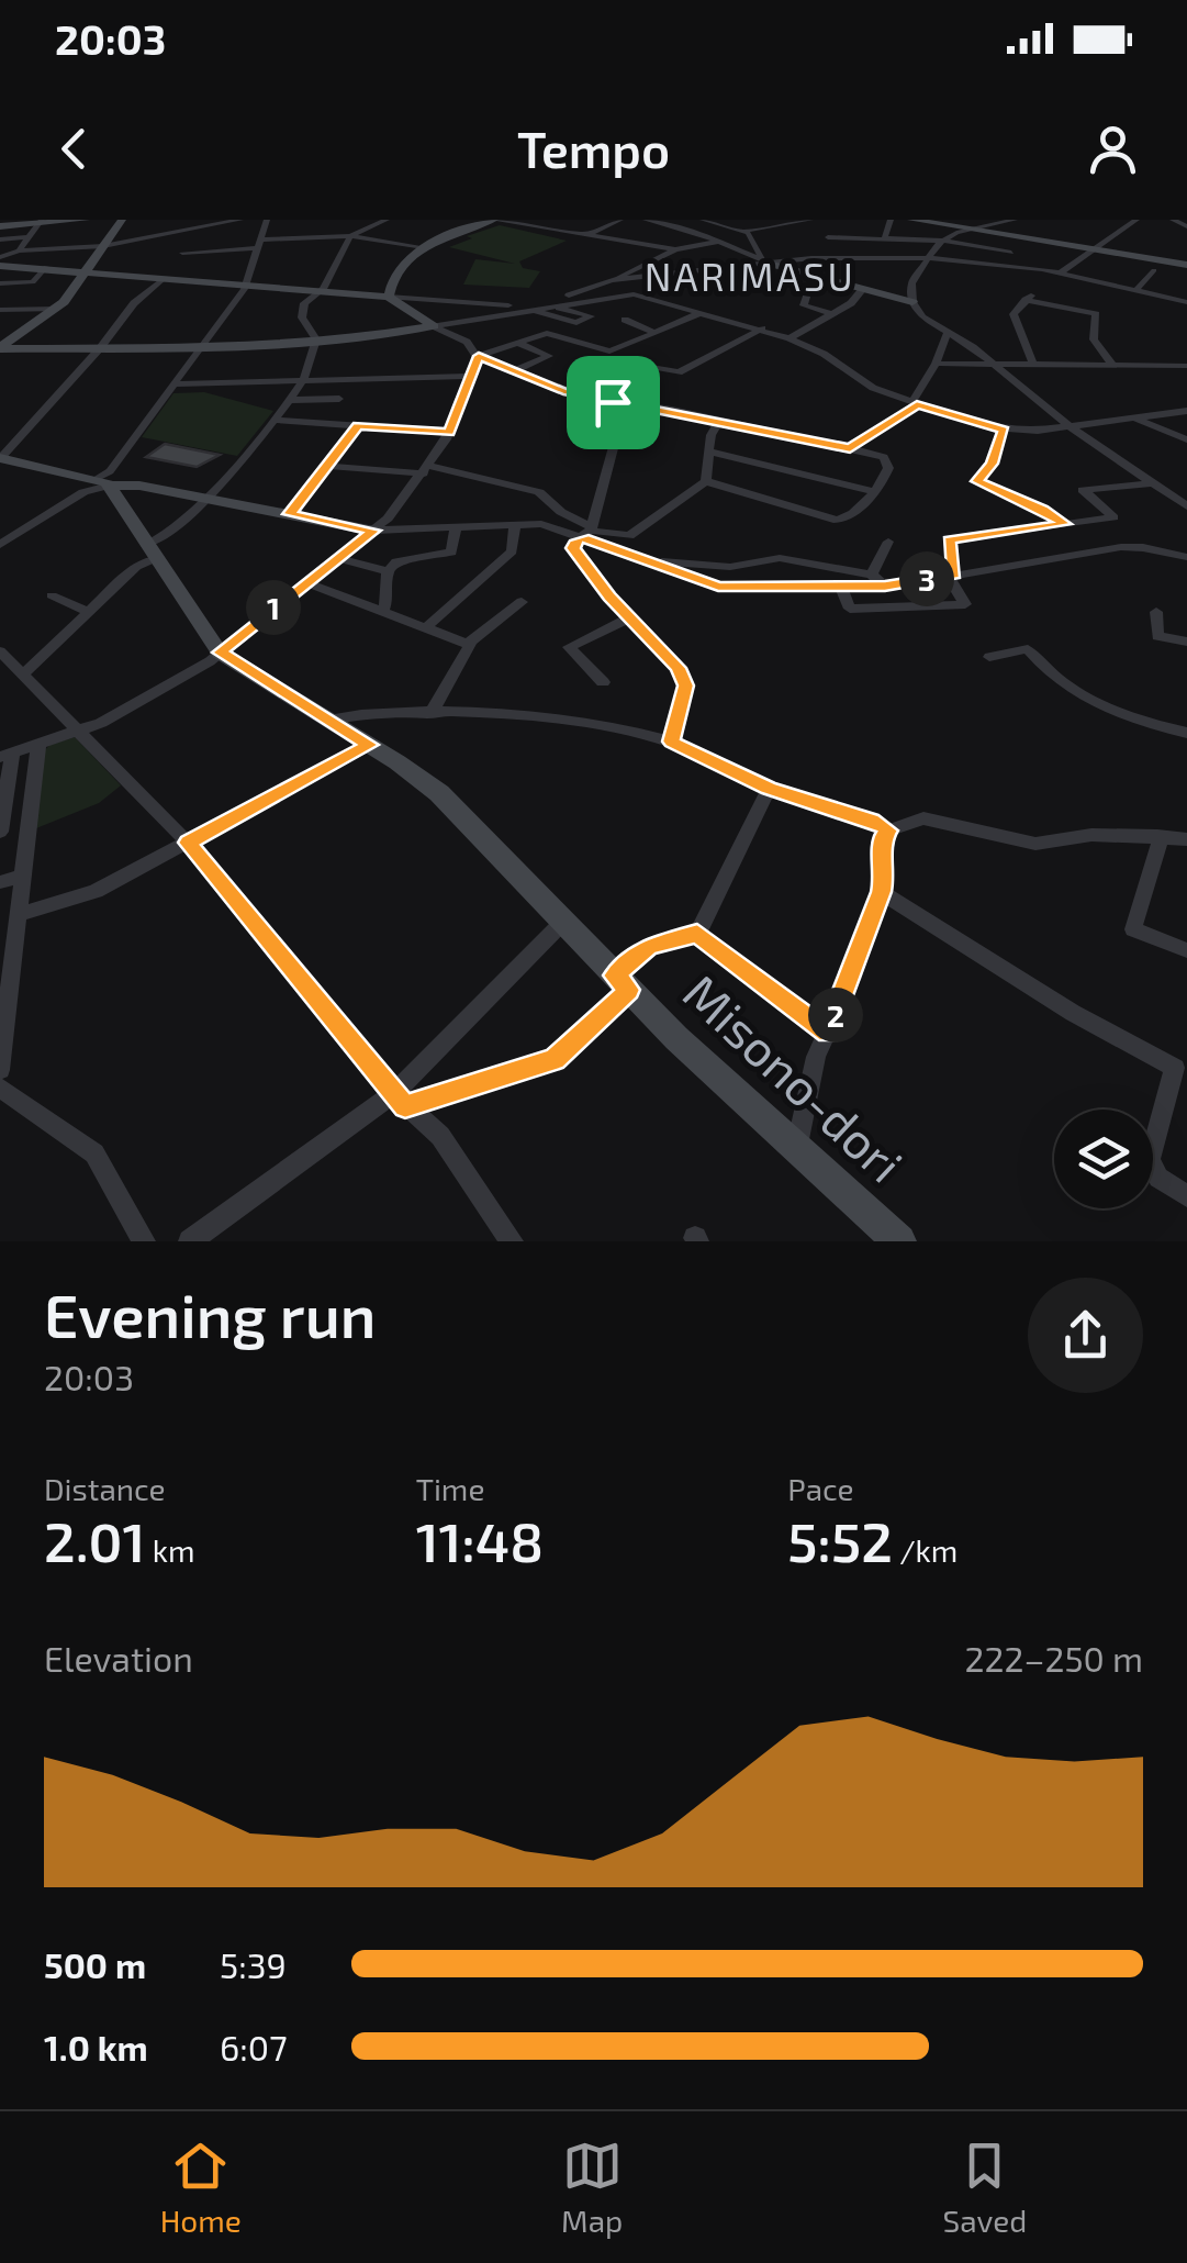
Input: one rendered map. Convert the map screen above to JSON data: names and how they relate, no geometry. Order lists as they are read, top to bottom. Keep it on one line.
{"streets":{"street":["Misono-dori"]},"districts":["NARIMASU"],"page":{"status":"20:03","header":"Tempo","pins":["3","1","2"],"heading":["Evening run","20:03"],"stats":[["Distance","2.01 km"],["Time","11:48"],["Pace","5:52 /km"]],"chart":["Elevation","222–250 m"],"list":[{"name":"500 m","note":"5:39"},{"name":"1.0 km","note":"6:07"}],"tabs":["Home","Map","Saved"]}}
